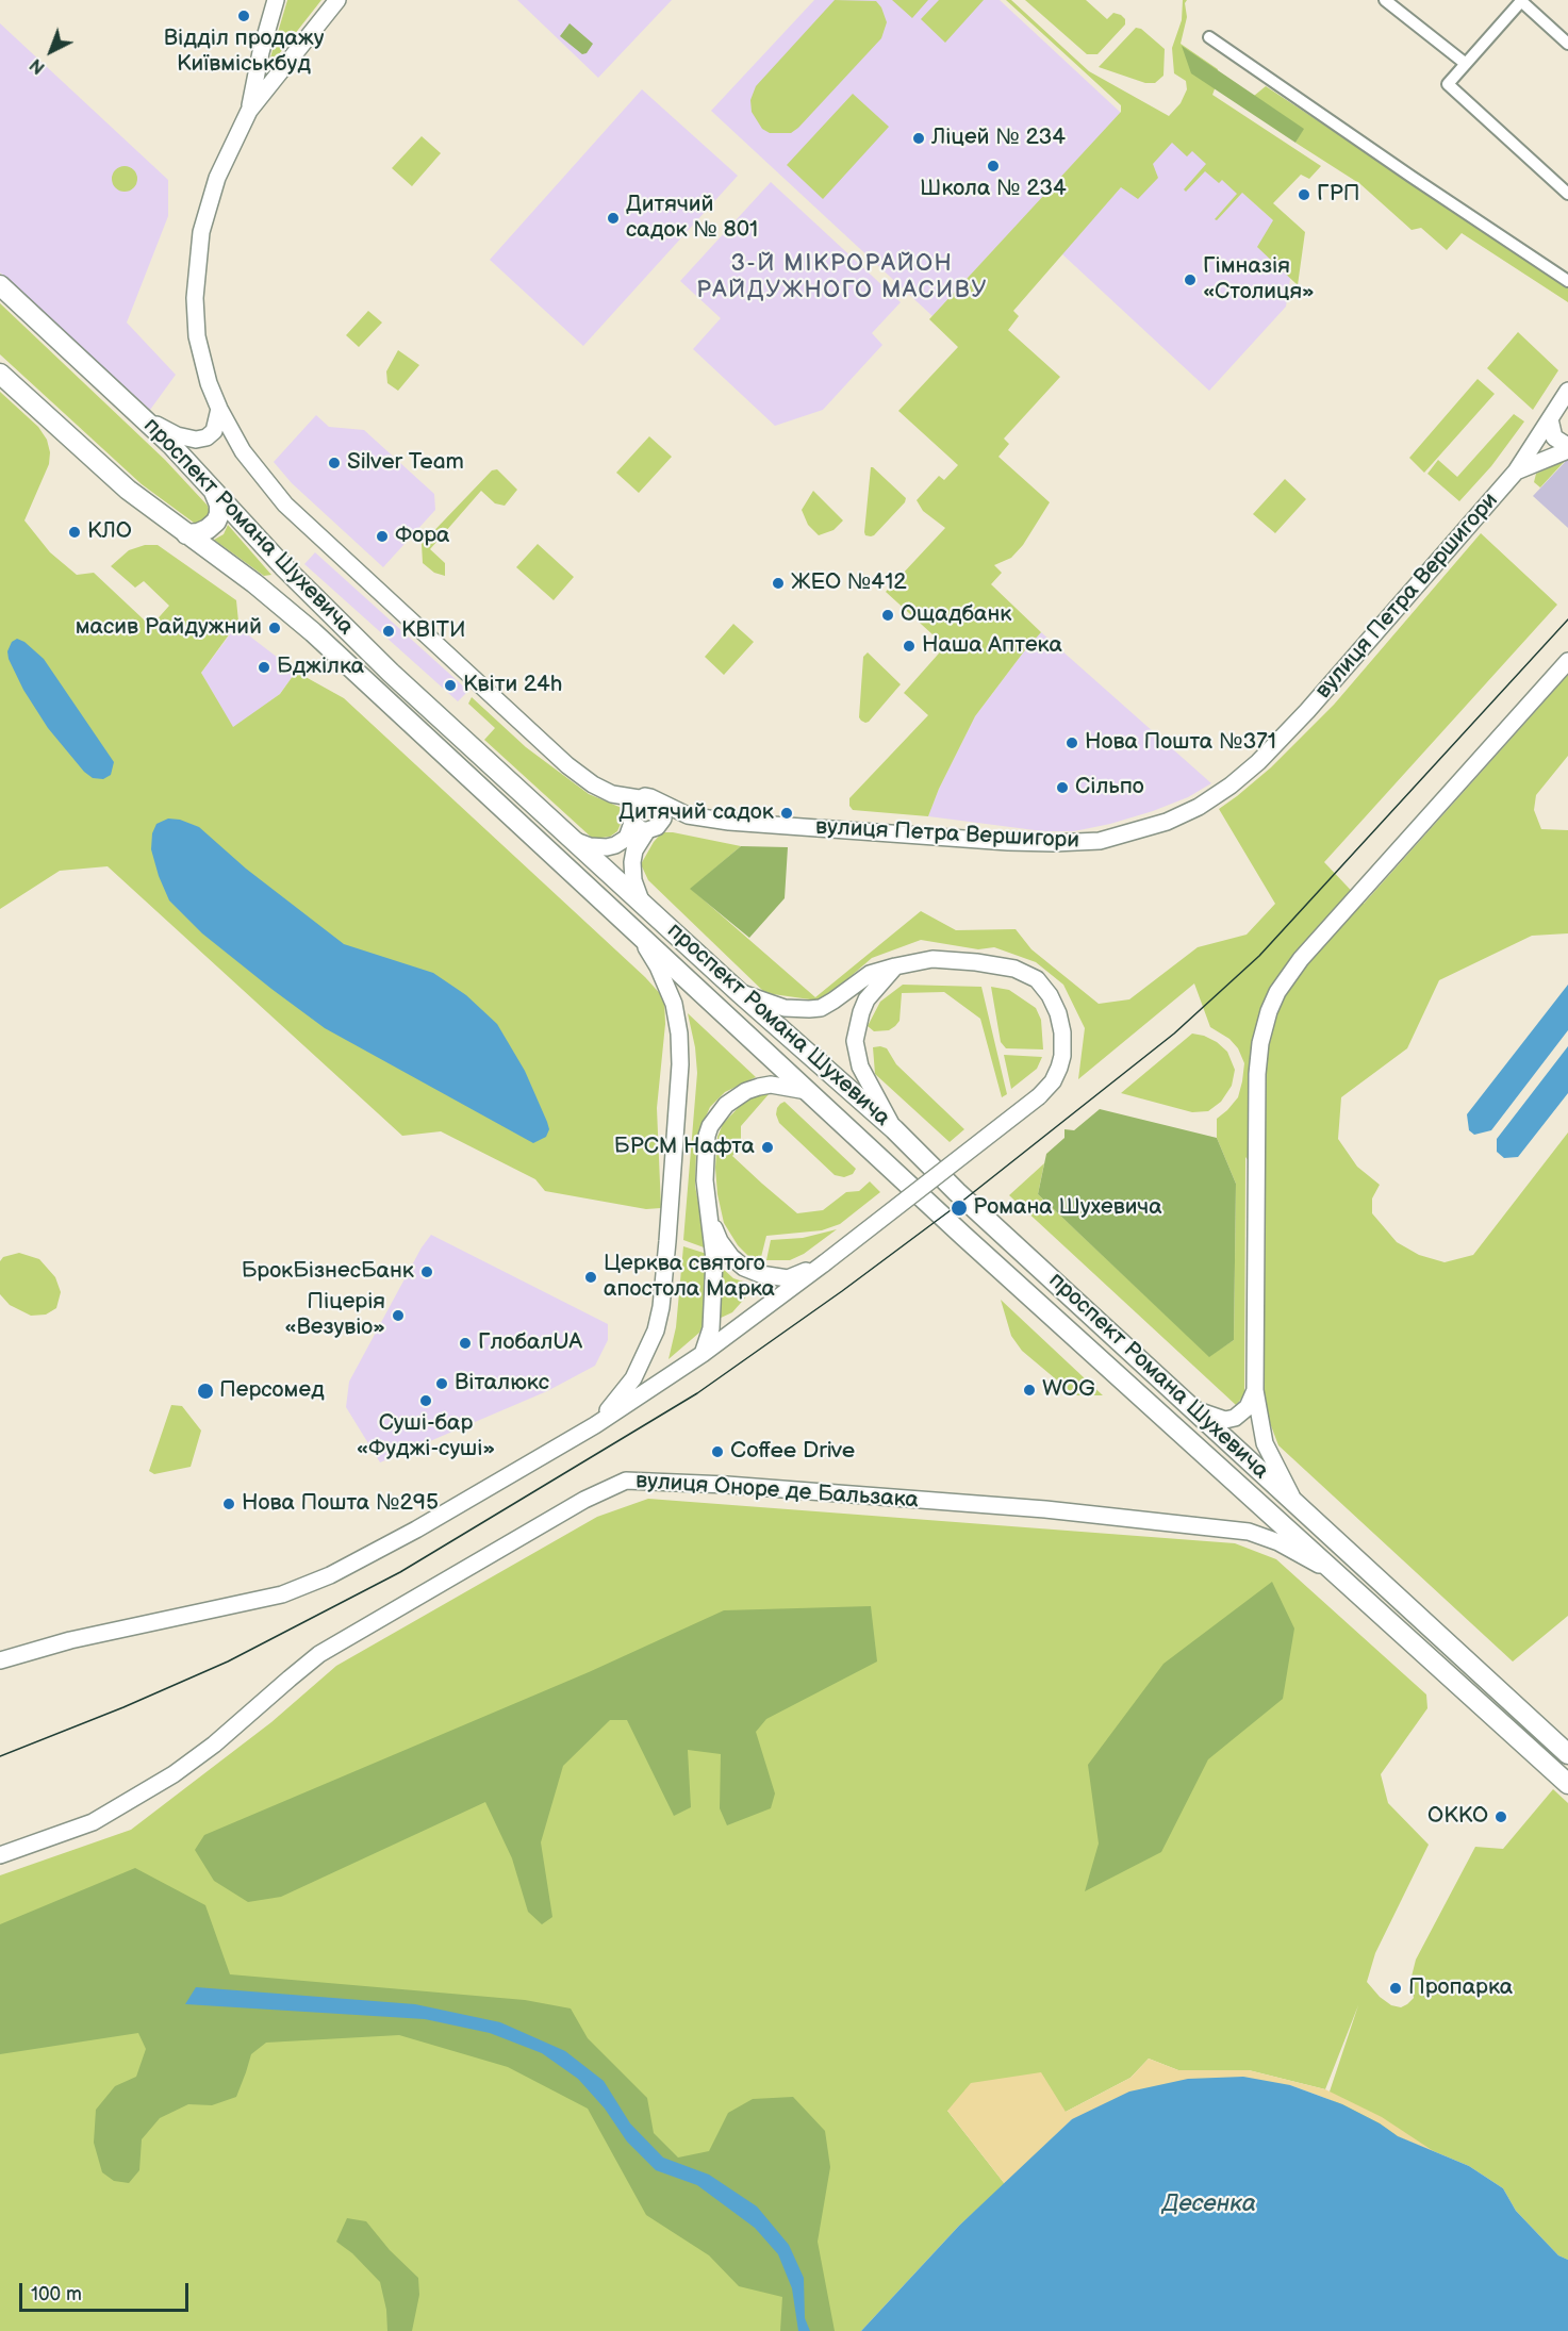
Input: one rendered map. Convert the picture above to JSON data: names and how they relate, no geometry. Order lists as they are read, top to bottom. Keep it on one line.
{"streets":{"main road":["проспект Романа Шухевича"],"street":["вулиця Петра Вершигори","вулиця Оноре де Бальзака"]},"crossings":[["проспект Романа Шухевича","вулиця Петра Вершигори"],["проспект Романа Шухевича","вулиця Оноре де Бальзака"]],"districts":["3-Й МІКРОРАЙОН РАЙДУЖНОГО МАСИВУ"],"water":["Десенка"],"places":["Відділ продажу Київміськбуд","Ліцей № 234","Школа № 234","ГРП","Дитячий садок № 801","Гімназія «Столиця»","Silver Team","КЛО","Фора","ЖЕО №412","Ощадбанк","масив Райдужний","КВІТИ","Наша Аптека","Бджілка","Квіти 24h","Нова Пошта №371","Сільпо","Дитячий садок","БРСМ Нафта","Романа Шухевича","БрокБізнесБанк","Церква святого апостола Марка","Піцерія «Везувіо»","ГлобалUA","Віталюкс","WOG","Персомед","Суші-бар «Фуджі-суші»","Coffee Drive","Нова Пошта №295","ОККО","Пропарка"],"scale_bar":"100 m","north":"bottom left"}
